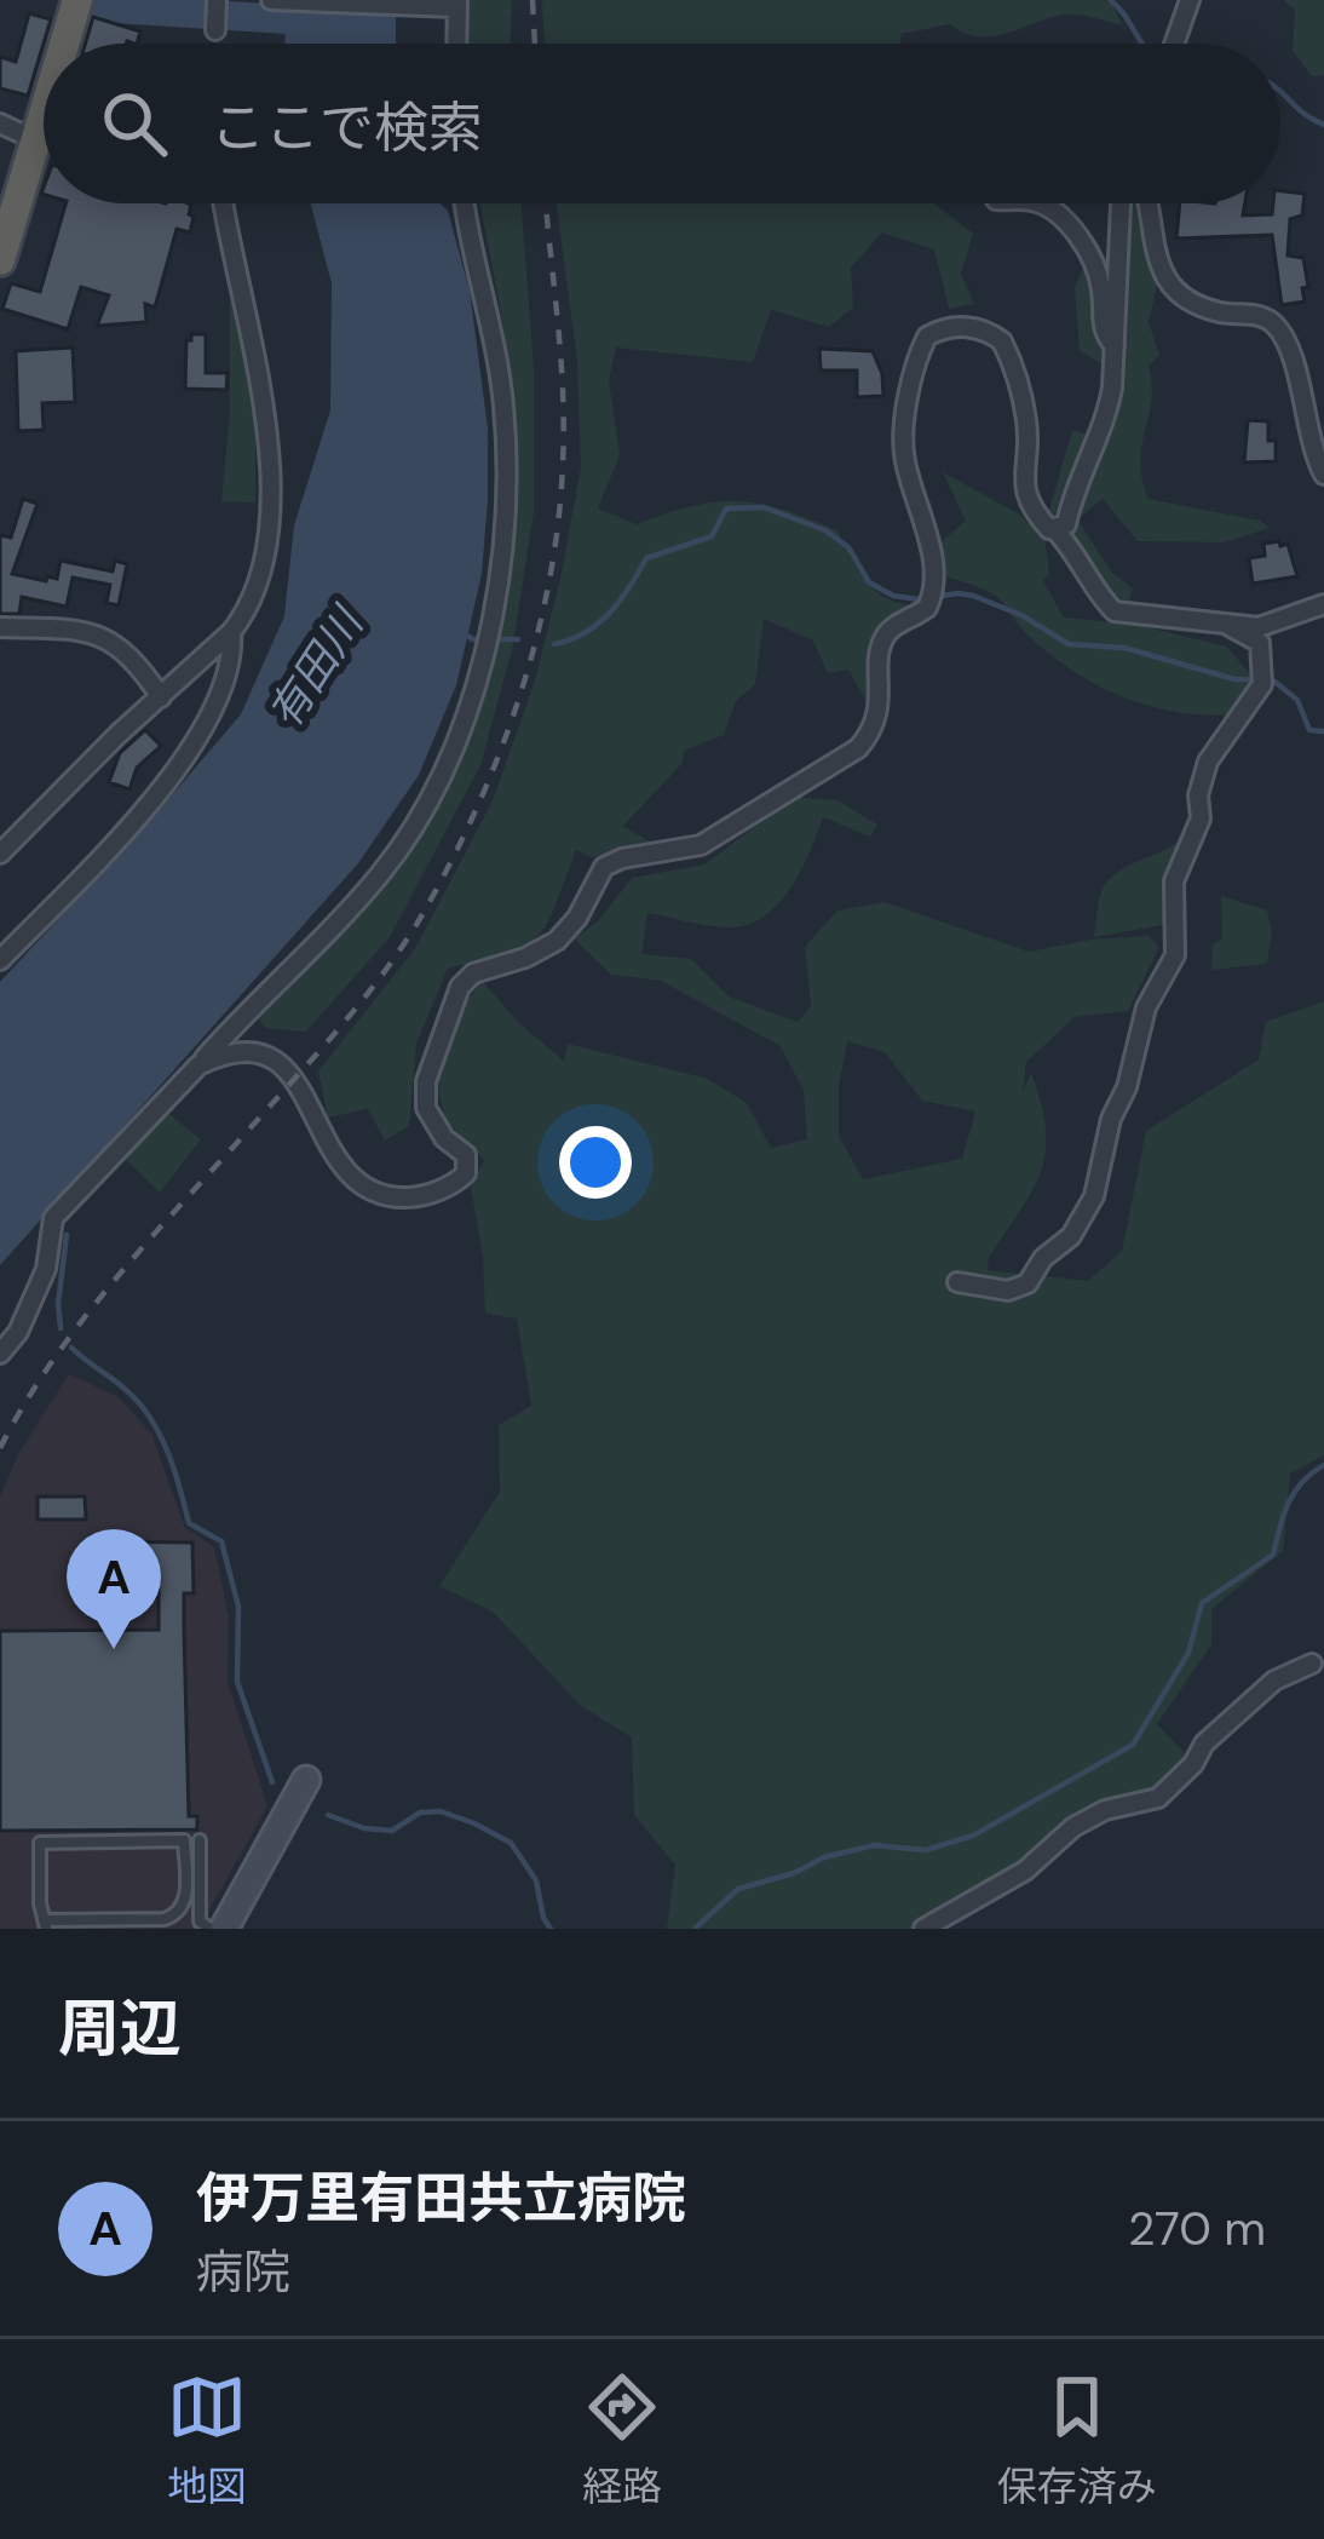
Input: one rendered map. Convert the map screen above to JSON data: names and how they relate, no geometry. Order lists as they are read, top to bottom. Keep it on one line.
{"water":["有田川"],"page":{"search":"ここで検索","pins":"A","heading":"周辺","list":[{"mark":"A","name":"伊万里有田共立病院","note":"病院","value":"270 m"}],"nav":["地図","経路","保存済み"]}}
